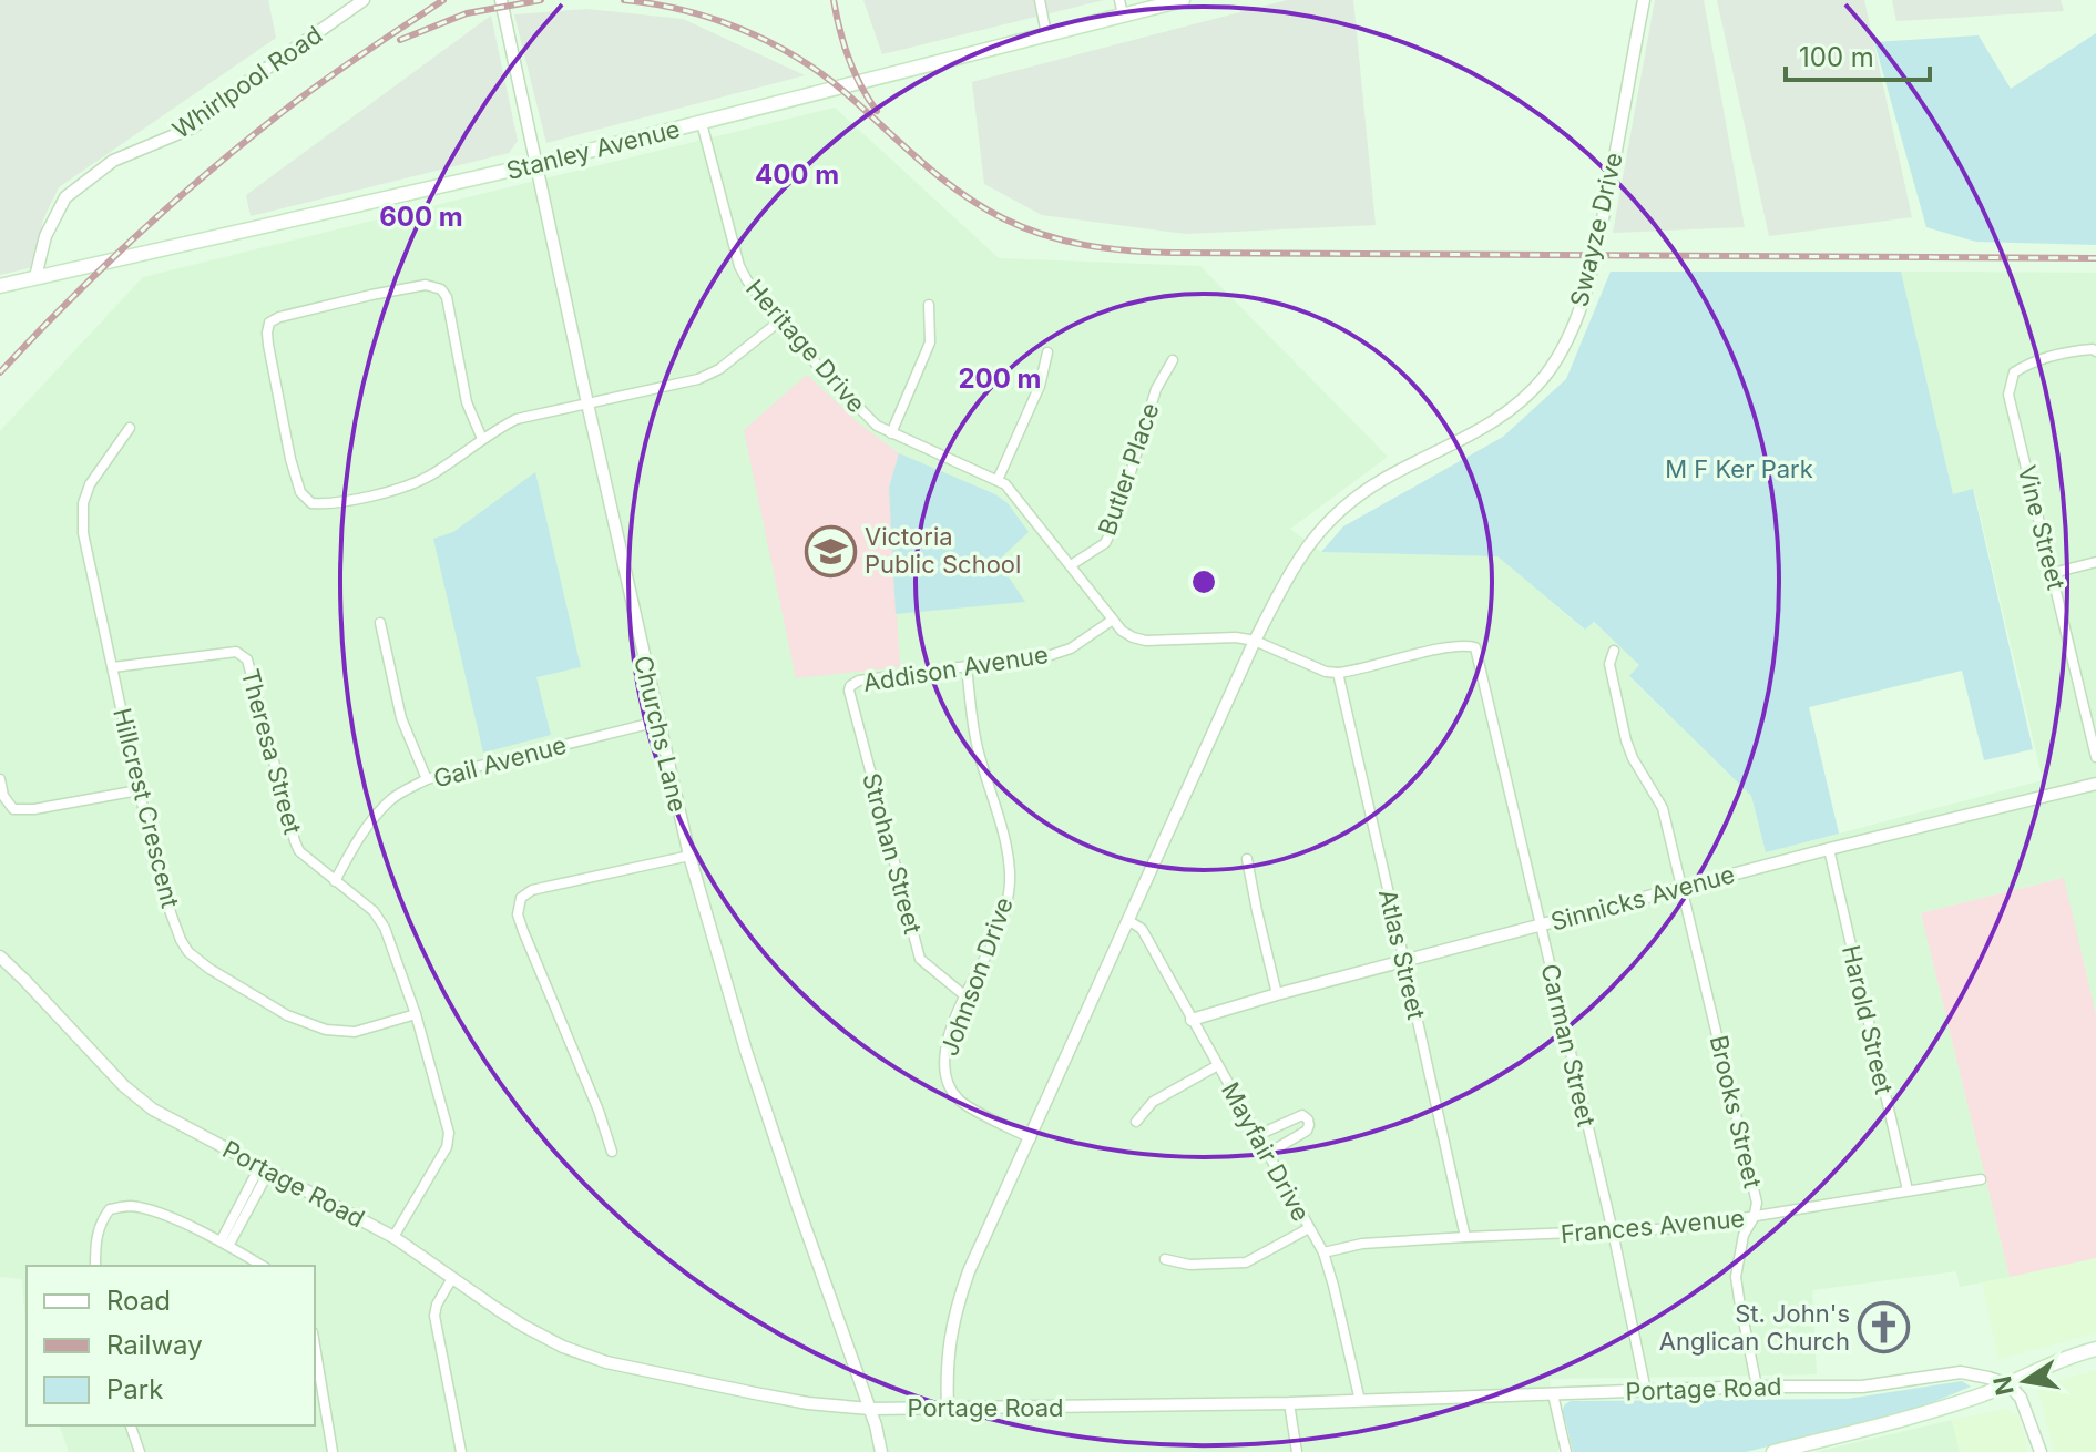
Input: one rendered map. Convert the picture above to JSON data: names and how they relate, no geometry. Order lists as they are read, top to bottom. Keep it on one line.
{"streets":{"main road":["Stanley Avenue"],"street":["Whirlpool Road","Swayze Drive","Heritage Drive","Butler Place","Vine Street","Addison Avenue","Churchs Lane","Theresa Street","Gail Avenue","Hillcrest Crescent","Strohan Street","Sinnicks Avenue","Atlas Street","Johnson Drive","Harold Street","Carman Street","Brooks Street","Mayfair Drive","Portage Road","Frances Avenue"]},"crossings":[["Whirlpool Road","Stanley Avenue"],["Stanley Avenue","Heritage Drive"],["Stanley Avenue","Churchs Lane"],["Swayze Drive","Heritage Drive"],["Swayze Drive","Johnson Drive"],["Swayze Drive","Mayfair Drive"],["Swayze Drive","Portage Road"],["Heritage Drive","Butler Place"],["Heritage Drive","Addison Avenue"],["Addison Avenue","Strohan Street"],["Addison Avenue","Johnson Drive"],["Churchs Lane","Gail Avenue"],["Churchs Lane","Portage Road"],["Theresa Street","Gail Avenue"],["Theresa Street","Hillcrest Crescent"],["Theresa Street","Portage Road"],["Strohan Street","Johnson Drive"],["Sinnicks Avenue","Atlas Street"],["Sinnicks Avenue","Harold Street"],["Sinnicks Avenue","Carman Street"],["Sinnicks Avenue","Brooks Street"],["Sinnicks Avenue","Mayfair Drive"],["Atlas Street","Carman Street"],["Atlas Street","Frances Avenue"],["Harold Street","Frances Avenue"],["Carman Street","Portage Road"],["Carman Street","Frances Avenue"],["Brooks Street","Portage Road"],["Brooks Street","Frances Avenue"],["Mayfair Drive","Portage Road"],["Mayfair Drive","Frances Avenue"]],"parks":["M F Ker Park"],"places":{"school or university":["Victoria Public School"],"church":["St. John's Anglican Church"]},"legend":["Road","Railway","Park"],"scale_bar":"100 m","north":"left","rings":["400 m","600 m","200 m"]}
